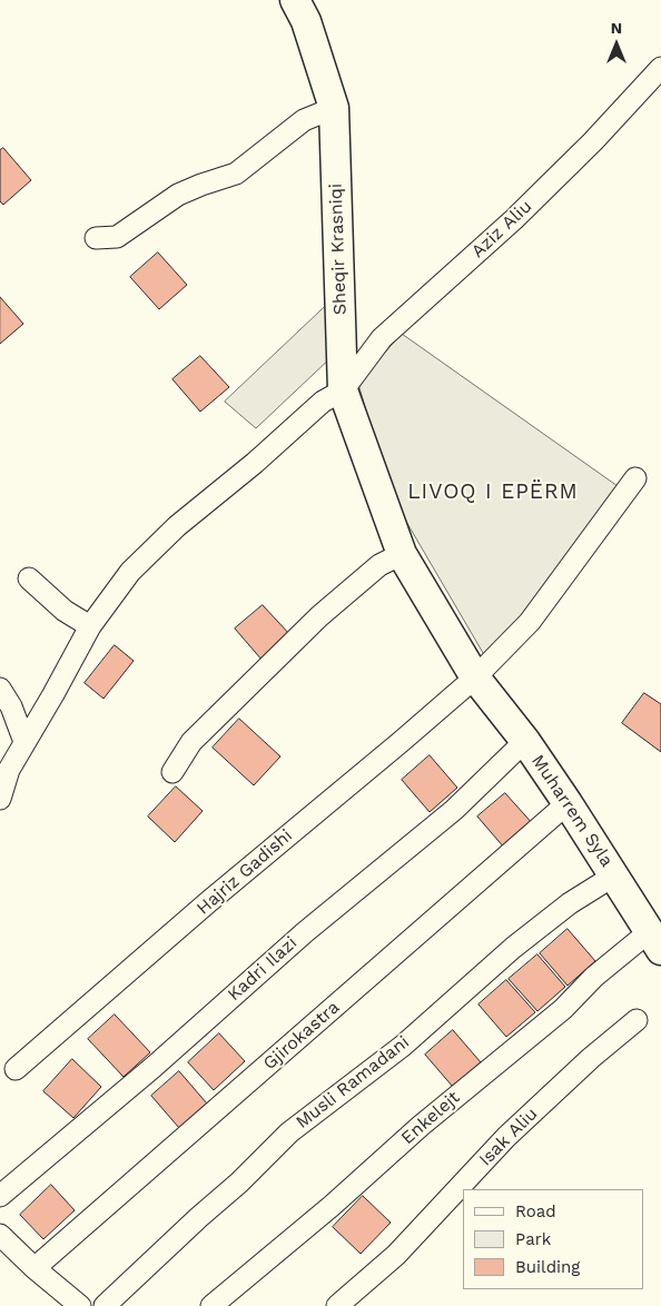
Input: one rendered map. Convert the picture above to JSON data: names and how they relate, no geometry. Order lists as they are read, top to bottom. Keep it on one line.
{"streets":{"street":["Aziz Aliu","Sheqir Krasniqi","Muharrem Syla","Hajriz Gadishi","Kadri Ilazi","Gjirokastra","Musli Ramadani","Enkelejt","Isak Aliu"]},"crossings":[["Aziz Aliu","Sheqir Krasniqi"],["Aziz Aliu","Muharrem Syla"],["Sheqir Krasniqi","Muharrem Syla"],["Muharrem Syla","Hajriz Gadishi"],["Muharrem Syla","Kadri Ilazi"],["Muharrem Syla","Gjirokastra"],["Muharrem Syla","Musli Ramadani"],["Muharrem Syla","Enkelejt"]],"districts":["LIVOQ I EPËRM"],"legend":["Road","Park","Building"],"north":"top"}
